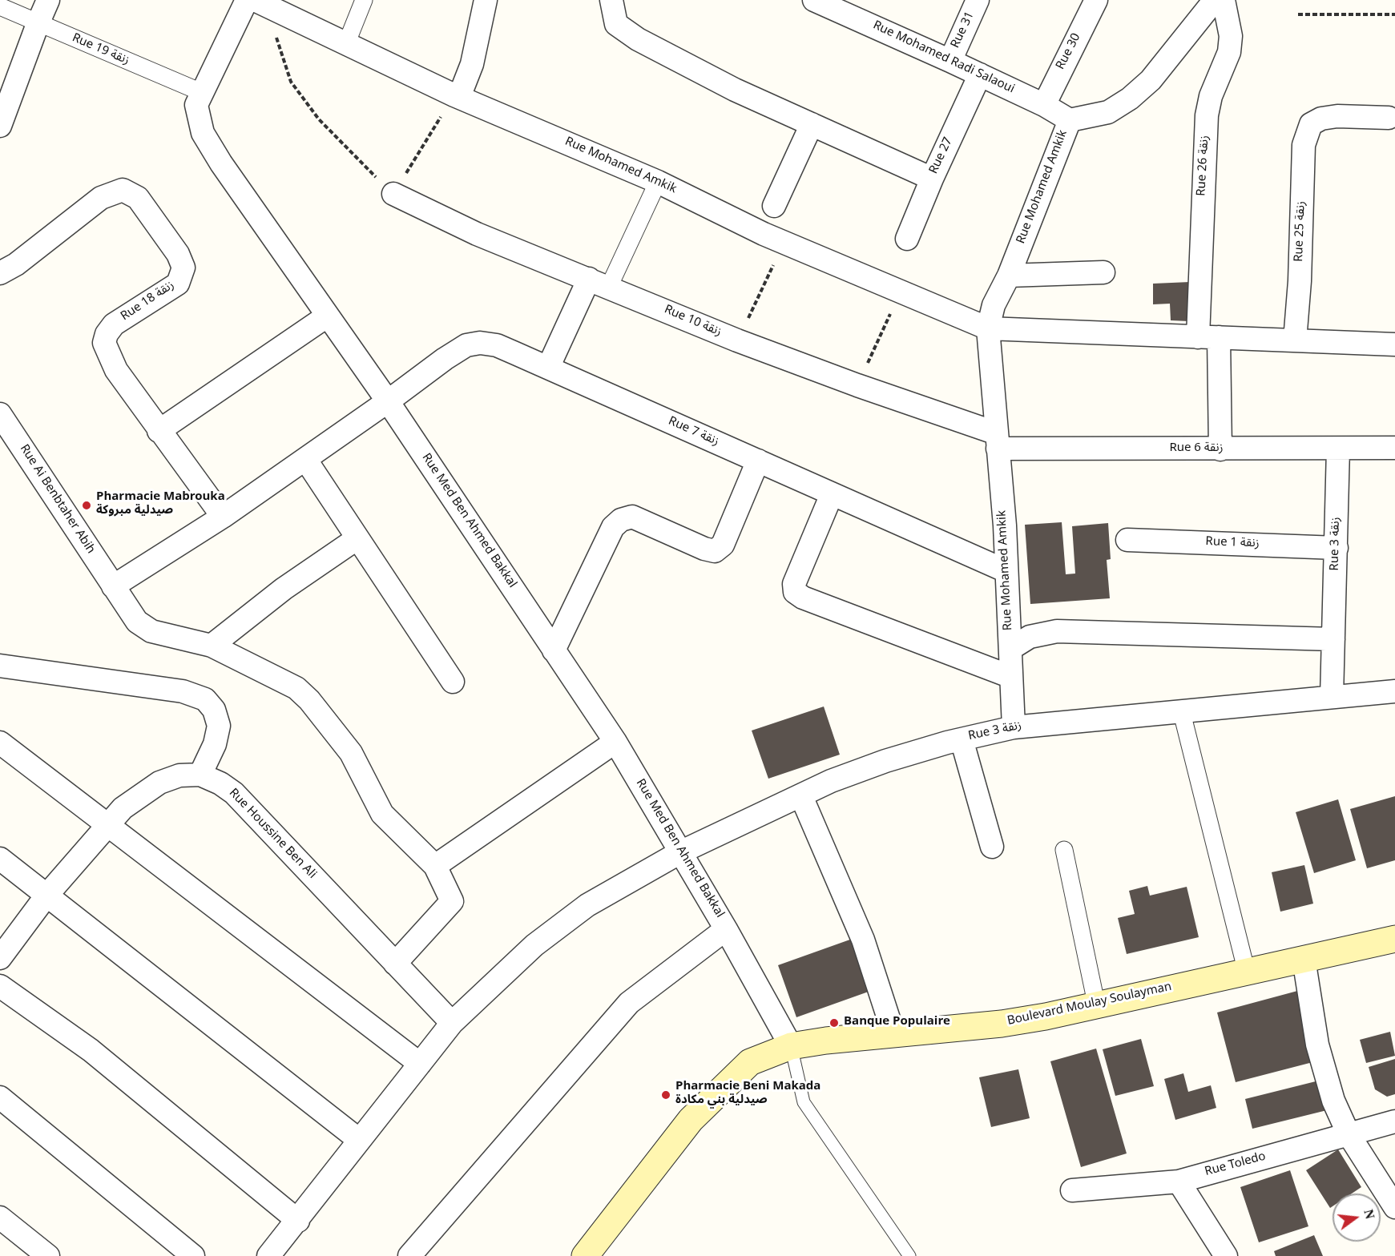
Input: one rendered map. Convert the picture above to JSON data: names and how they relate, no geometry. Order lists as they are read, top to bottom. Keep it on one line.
{"streets":{"main road":["Boulevard Moulay Soulayman"],"street":["Rue 31","Rue 19 زنقة","Rue 30","Rue Mohamed Radi Salaoui","Rue 27","Rue 26 زنقة","Rue Mohamed Amkik","Rue 25 زنقة","Rue 18 زنقة","Rue 10 زنقة","Rue 7 زنقة","Rue 6 زنقة","Rue Ai Benbtaher Abih","Rue Med Ben Ahmed Bakkal","Rue 1 زنقة","Rue 3 زنقة","Rue Houssine Ben Ali","Rue Toledo"]},"crossings":[["Rue 31","Rue Mohamed Radi Salaoui"],["Rue 19 زنقة","Rue Med Ben Ahmed Bakkal"],["Rue 30","Rue Mohamed Radi Salaoui"],["Rue Mohamed Radi Salaoui","Rue 27"],["Rue Mohamed Radi Salaoui","Rue Mohamed Amkik"],["Rue 26 زنقة","Rue Mohamed Amkik"],["Rue 26 زنقة","Rue 6 زنقة"],["Rue Mohamed Amkik","Rue 25 زنقة"],["Rue Mohamed Amkik","Rue 10 زنقة"],["Rue Mohamed Amkik","Rue 7 زنقة"],["Rue Mohamed Amkik","Rue 6 زنقة"],["Rue Mohamed Amkik","Rue Med Ben Ahmed Bakkal"],["Rue Mohamed Amkik","Rue 3 زنقة"],["Rue 18 زنقة","Rue 7 زنقة"],["Rue 10 زنقة","Rue 6 زنقة"],["Rue 7 زنقة","Rue Ai Benbtaher Abih"],["Rue 7 زنقة","Rue Med Ben Ahmed Bakkal"],["Rue 6 زنقة","Rue 3 زنقة"],["Rue Ai Benbtaher Abih","Rue Houssine Ben Ali"],["Rue Med Ben Ahmed Bakkal","Rue 3 زنقة"],["Rue Med Ben Ahmed Bakkal","Boulevard Moulay Soulayman"],["Rue 1 زنقة","Rue 3 زنقة"],["Rue 3 زنقة","Rue Houssine Ben Ali"]],"places":["Pharmacie Mabrouka صيدلية مبروكة","Banque Populaire","Pharmacie Beni Makada صيدلية بني مكادة"],"north":"right"}
